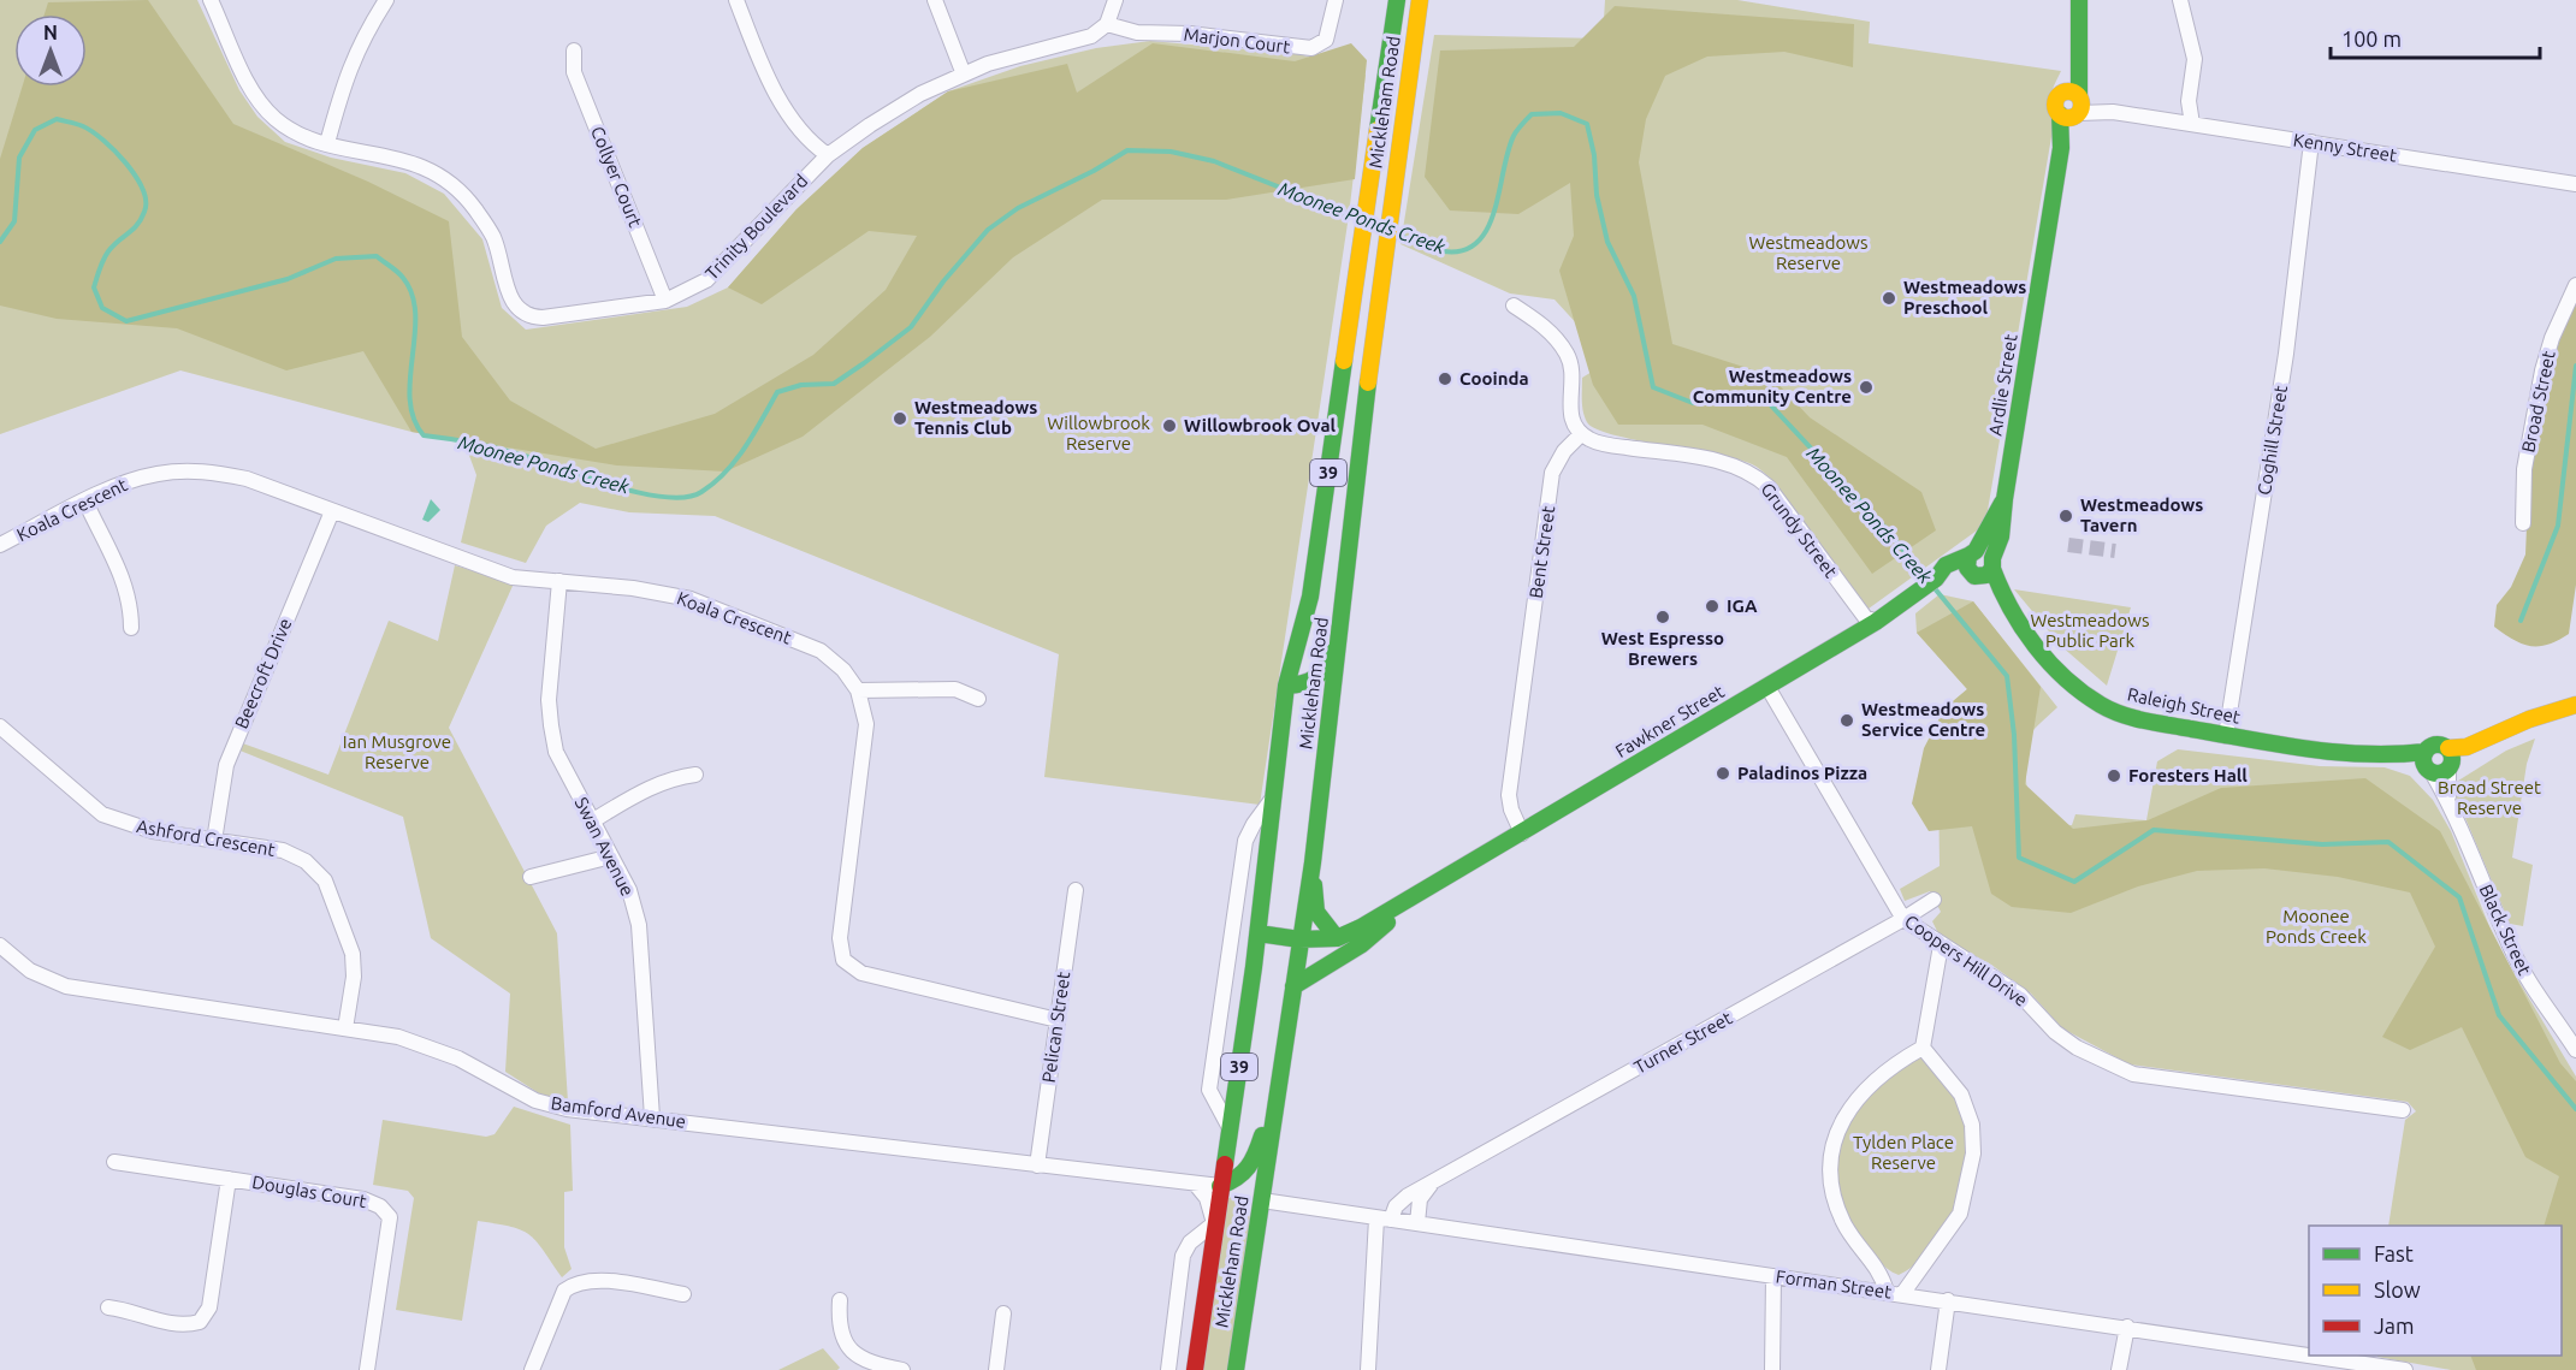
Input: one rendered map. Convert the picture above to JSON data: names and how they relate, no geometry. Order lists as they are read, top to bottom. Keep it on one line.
{"streets":{"main road":["Mickleham Road","Ardlie Street","39","Raleigh Street","Fawkner Street"],"street":["Marjon Court","Kenny Street","Collyer Court","Trinity Boulevard","Broad Street","Coghill Street","Koala Crescent","Grundy Street","Bent Street","Beecroft Drive","Ashford Crescent","Swan Avenue","Black Street","Coopers Hill Drive","Pelican Street","Turner Street","Bamford Avenue","Douglas Court","Forman Street"]},"crossings":[["Marjon Court","Trinity Boulevard"],["Mickleham Road","Fawkner Street"],["Mickleham Road","Bamford Avenue"],["Mickleham Road","Forman Street"],["Kenny Street","Ardlie Street"],["Kenny Street","Coghill Street"],["Collyer Court","Trinity Boulevard"],["Ardlie Street","Raleigh Street"],["Ardlie Street","Fawkner Street"],["Coghill Street","Raleigh Street"],["Koala Crescent","Beecroft Drive"],["Koala Crescent","Swan Avenue"],["Koala Crescent","Pelican Street"],["Grundy Street","Bent Street"],["Grundy Street","Fawkner Street"],["Bent Street","Fawkner Street"],["Beecroft Drive","Ashford Crescent"],["Raleigh Street","Fawkner Street"],["Raleigh Street","Black Street"],["Fawkner Street","Coopers Hill Drive"],["Ashford Crescent","Bamford Avenue"],["Swan Avenue","Bamford Avenue"],["Coopers Hill Drive","Turner Street"],["Pelican Street","Bamford Avenue"],["Turner Street","Forman Street"]],"water":["Moonee Ponds Creek"],"parks":["Westmeadows Reserve","Willowbrook Reserve","Westmeadows Public Park","Ian Musgrove Reserve","Broad Street Reserve","Moonee Ponds Creek","Tylden Place Reserve"],"places":["Westmeadows Preschool","Cooinda","Westmeadows Community Centre","Westmeadows Tennis Club","Willowbrook Oval","Westmeadows Tavern","IGA","West Espresso Brewers","Westmeadows Service Centre","Paladinos Pizza","Foresters Hall"],"legend":["Fast","Slow","Jam"],"scale_bar":"100 m","north":"top"}
